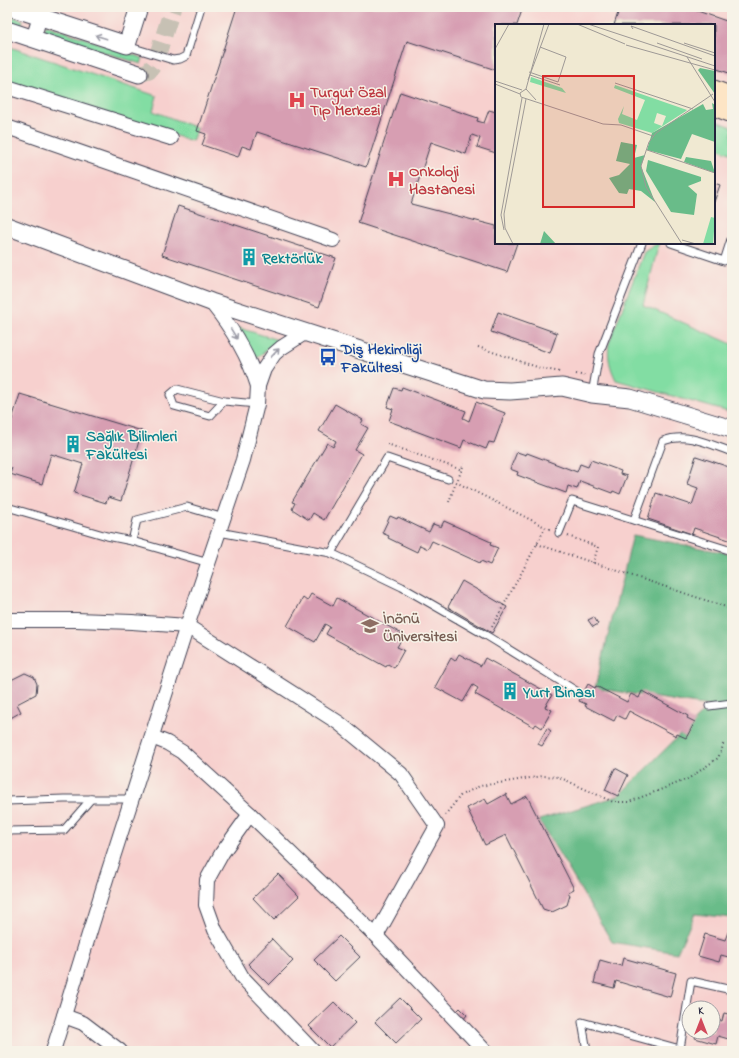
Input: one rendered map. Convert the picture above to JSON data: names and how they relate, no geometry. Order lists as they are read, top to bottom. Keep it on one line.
{"places":{"hospital":["Turgut Özal Tıp Merkezi","Onkoloji Hastanesi"],"building":["Rektörlük","Sağlık Bilimleri Fakültesi","Yurt Binası"],"bus stop":["Diş Hekimliği Fakültesi"],"school or university":["İnönü Üniversitesi"]},"north":"top"}
